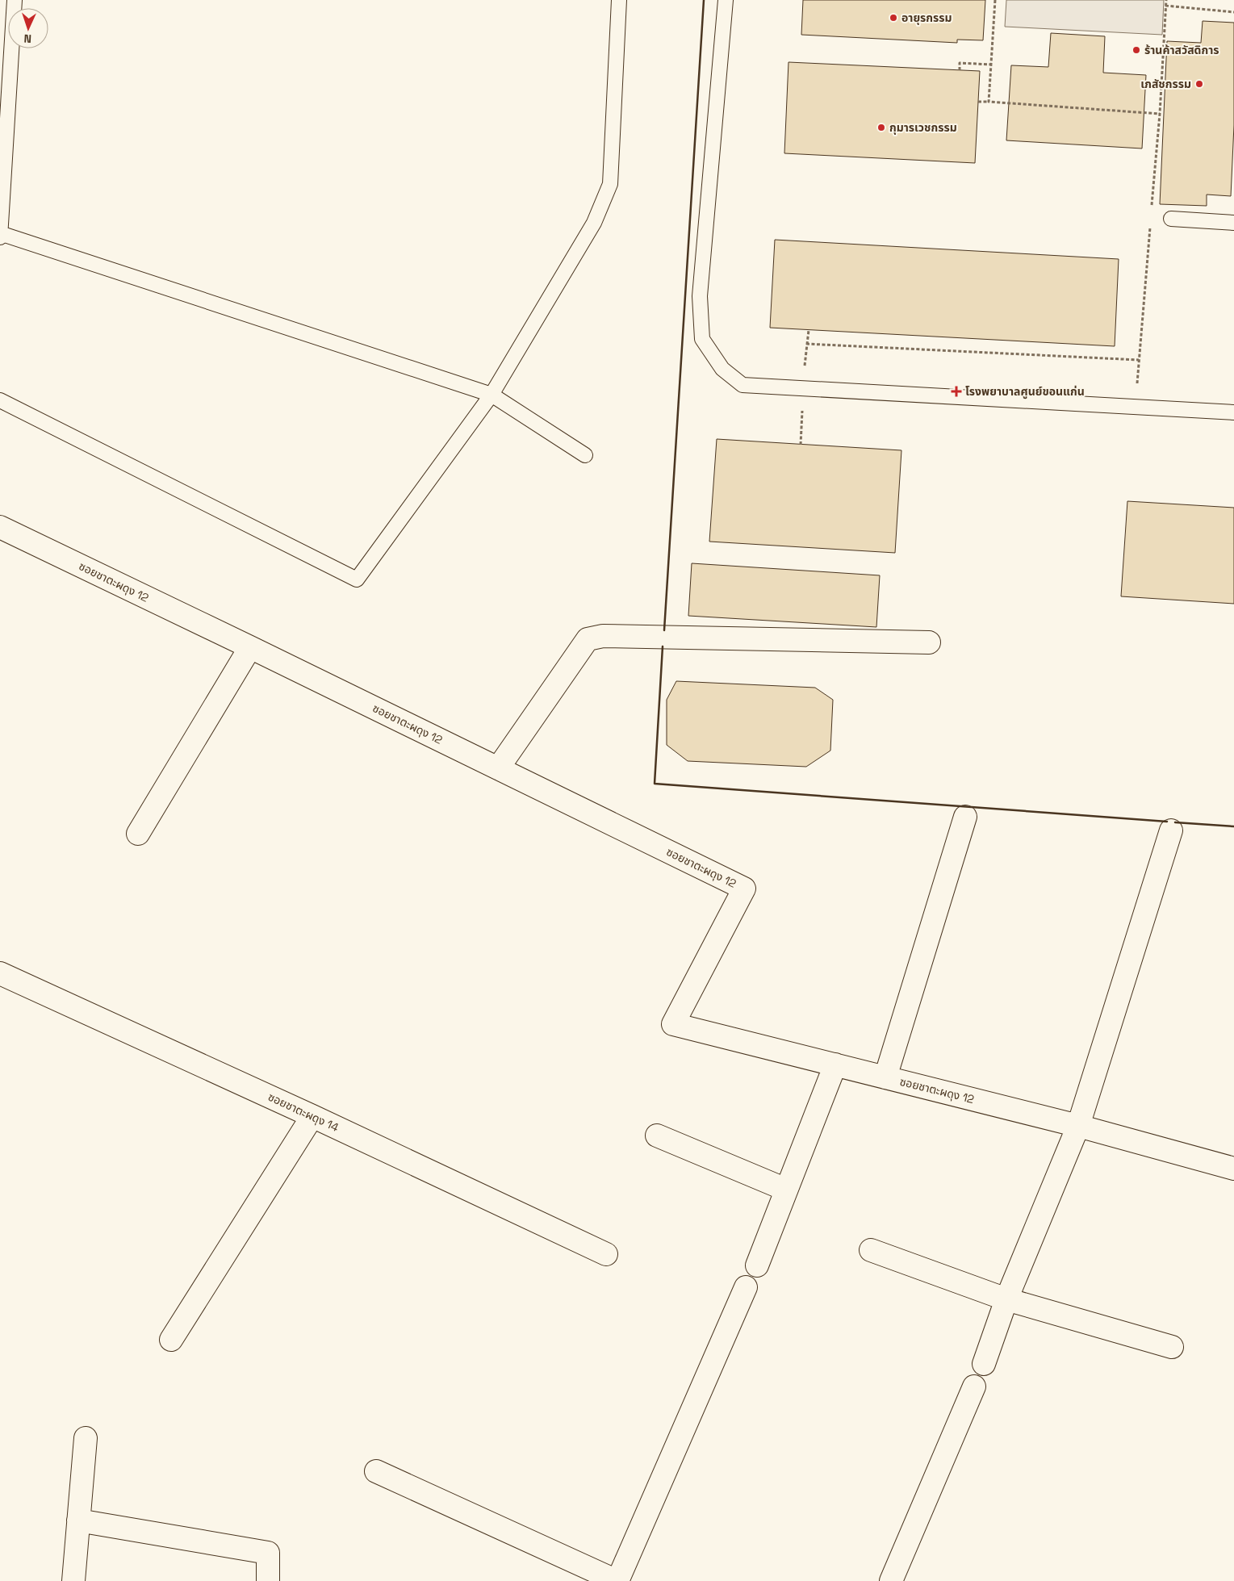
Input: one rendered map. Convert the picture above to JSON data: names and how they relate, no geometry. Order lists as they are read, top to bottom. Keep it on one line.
{"streets":{"street":["ซอยชาตะผดุง 12","ซอยชาตะผดุง 14"]},"places":{"other":["อายุรกรรม","ร้านค้าสวัสดิการ","เภสัชกรรม","กุมารเวชกรรม"],"health":["โรงพยาบาลศูนย์ขอนแก่น"]},"north":"bottom"}
